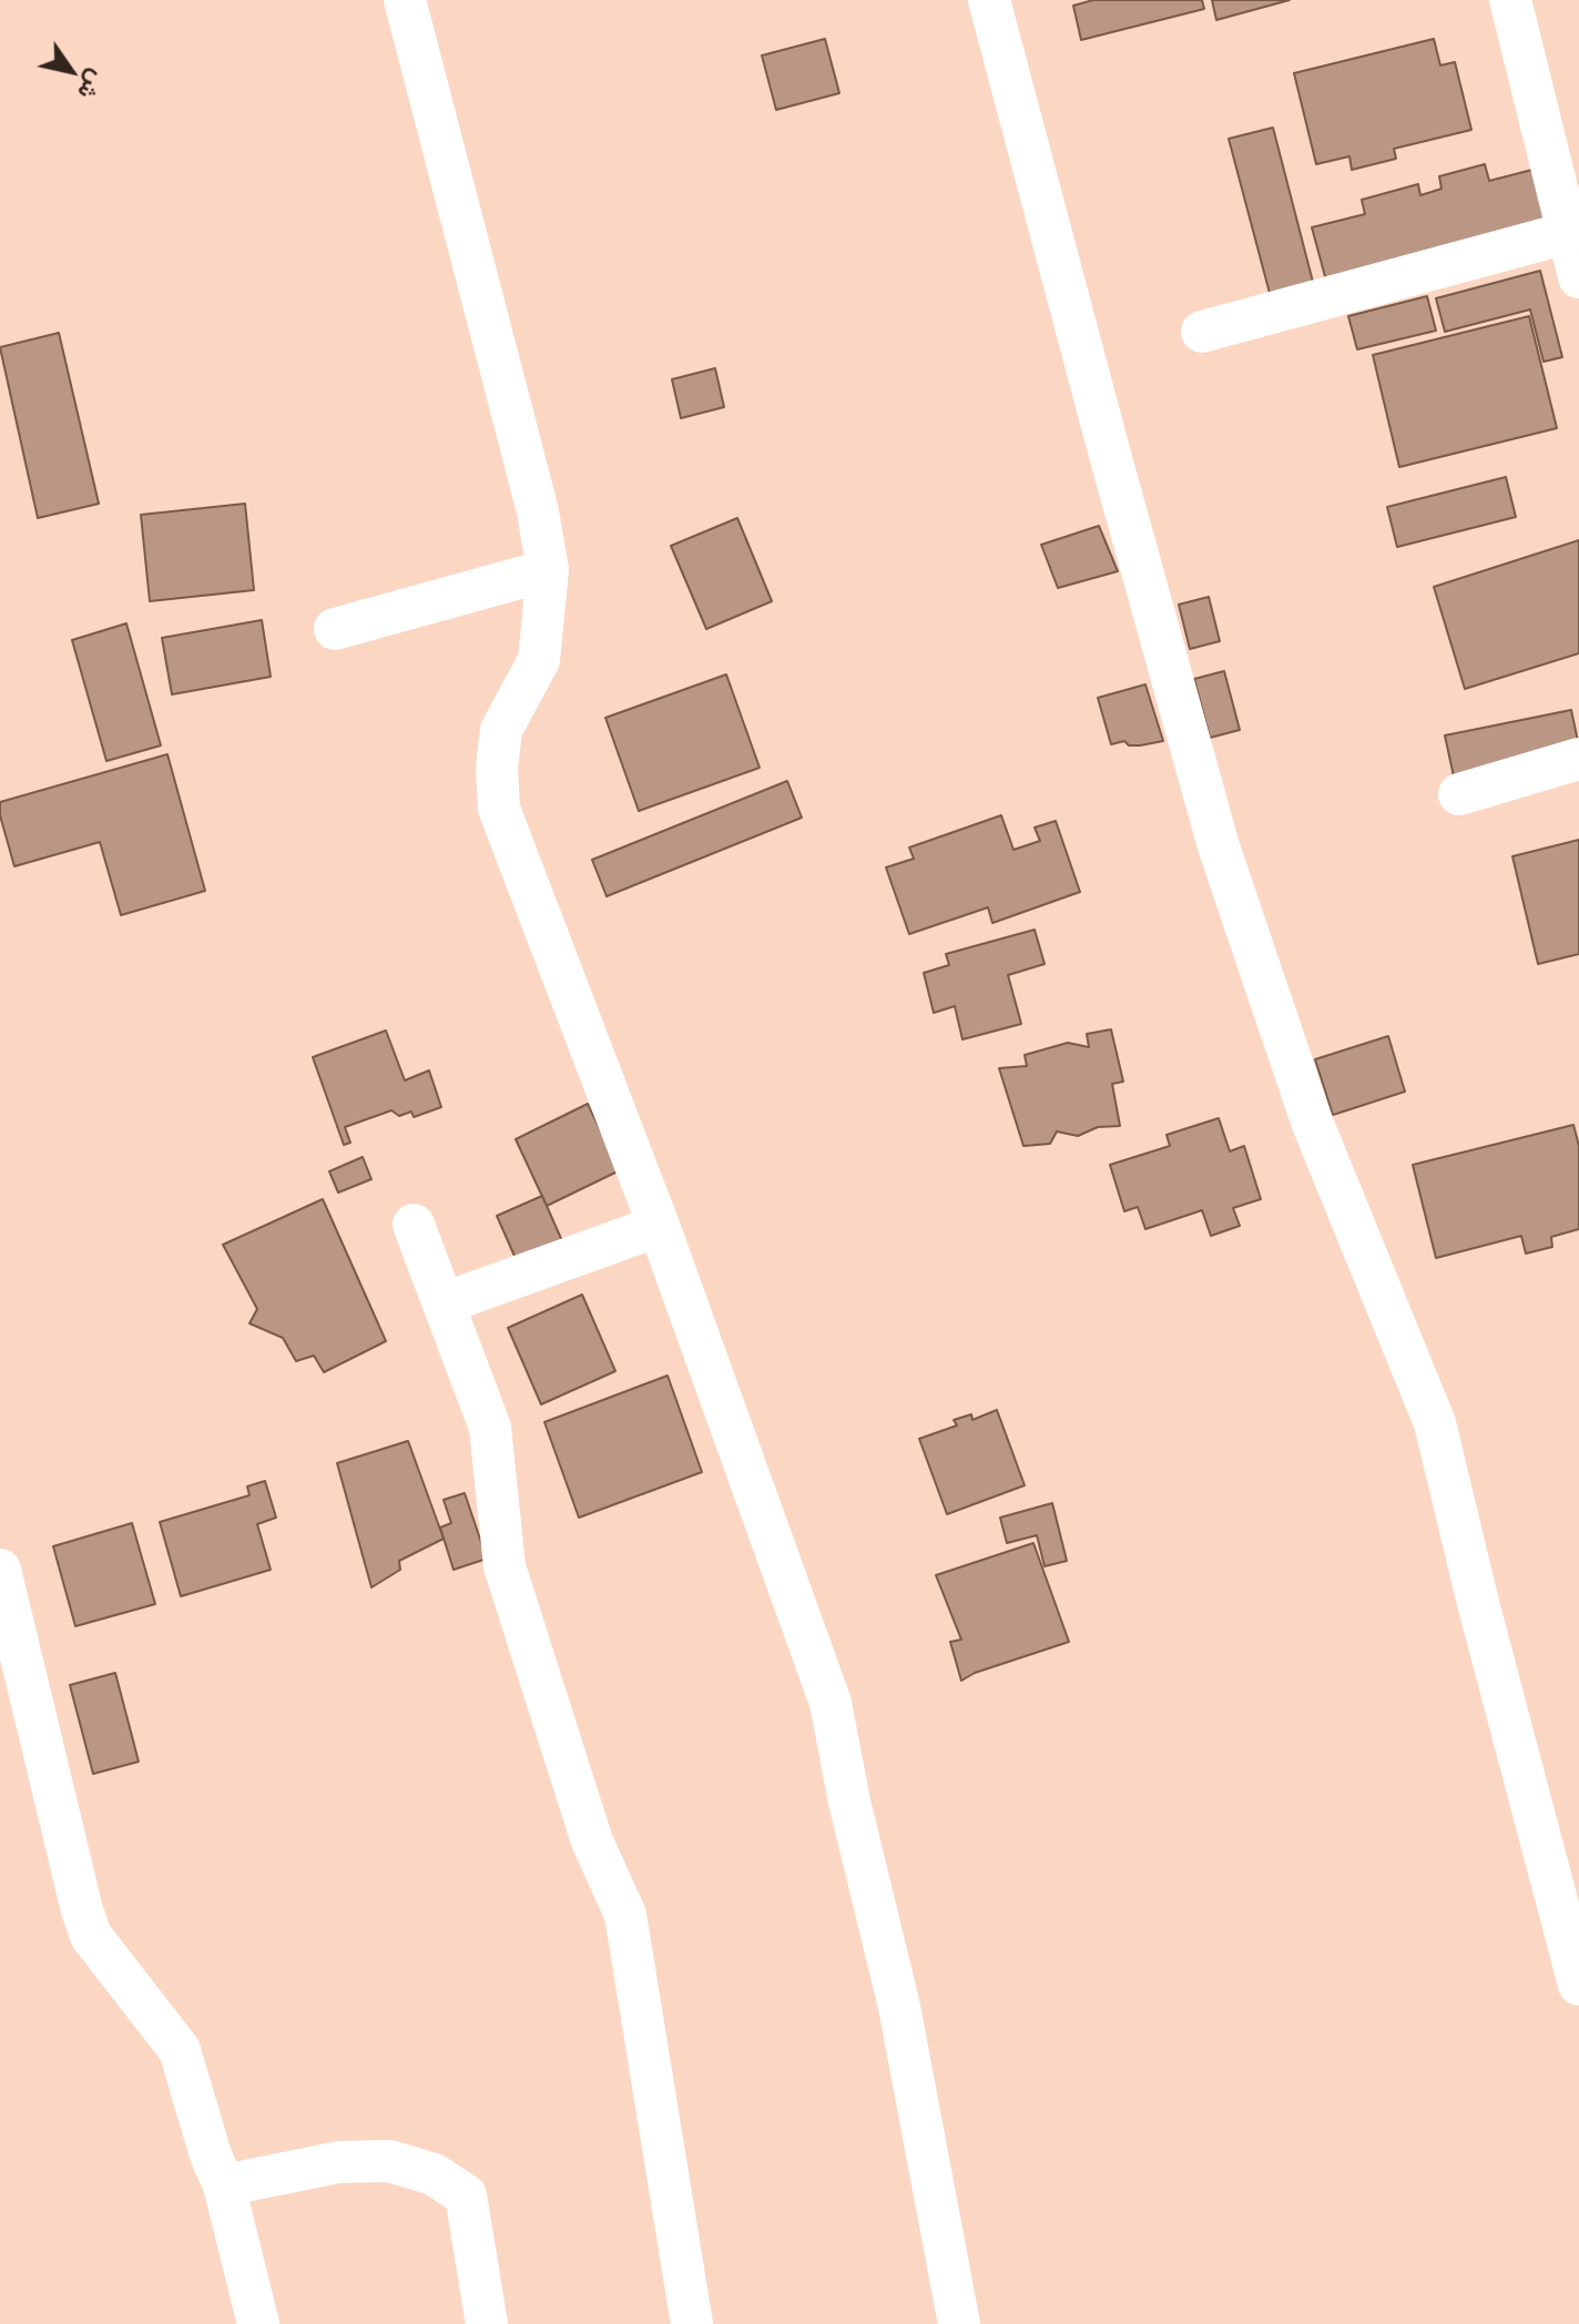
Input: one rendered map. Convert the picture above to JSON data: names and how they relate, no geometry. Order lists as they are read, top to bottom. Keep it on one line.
{"north":"bottom right"}
